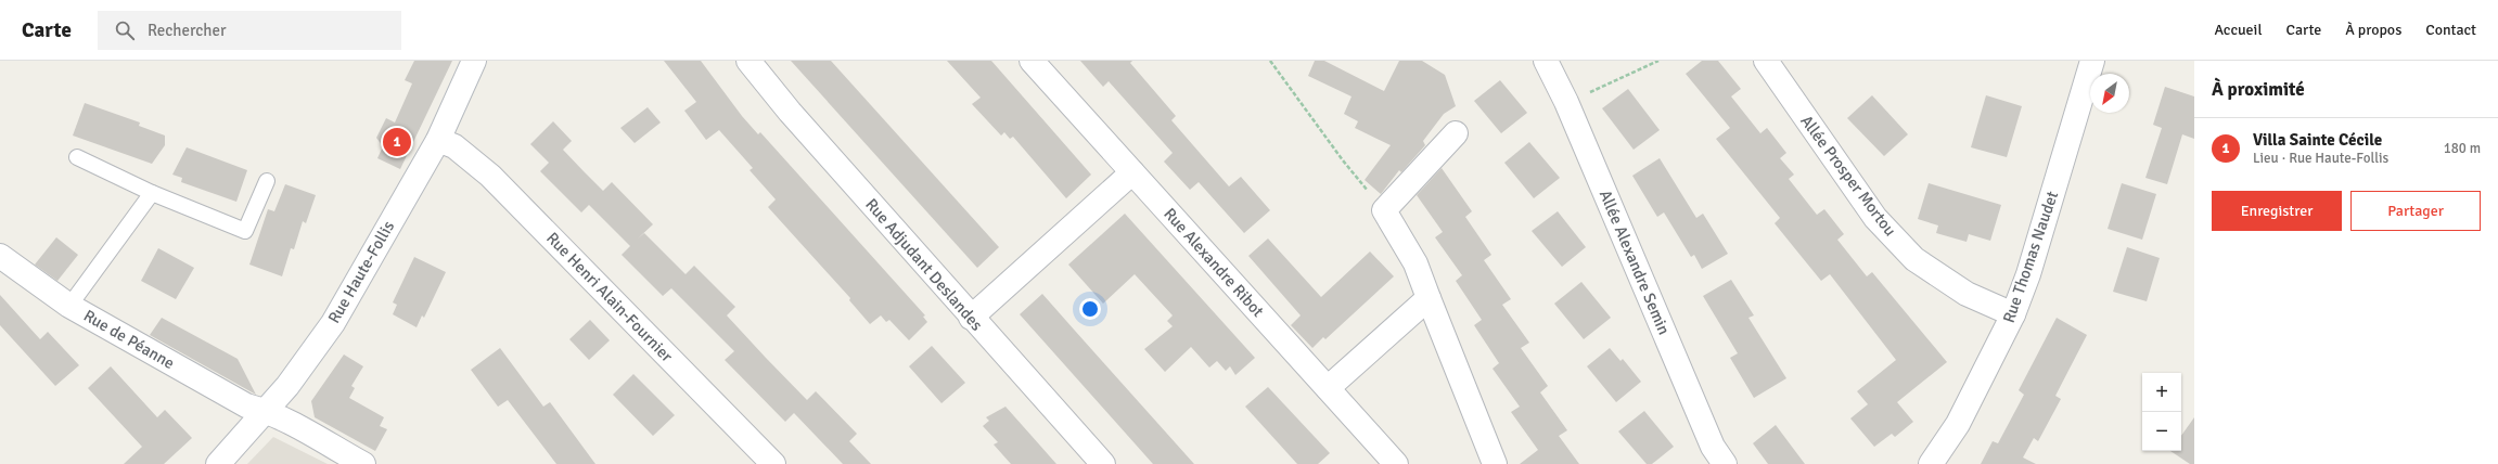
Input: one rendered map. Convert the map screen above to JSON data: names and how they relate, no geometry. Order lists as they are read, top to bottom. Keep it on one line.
{"streets":{"street":["Allée Prosper Mortou","Rue Thomas Naudet","Rue Alexandre Ribot","Allée Alexandre Semin","Rue Adjudant Deslandes","Rue Haute-Follis","Rue Henri Alain-Fournier","Rue de Péanne"]},"crossings":[["Allée Prosper Mortou","Rue Thomas Naudet"],["Rue Haute-Follis","Rue Henri Alain-Fournier"],["Rue Haute-Follis","Rue de Péanne"]],"north":"bottom left","page":{"header":"Carte","search":"Rechercher","nav":["Accueil","Carte","À propos","Contact"],"heading":"À proximité","list":[{"mark":"1","name":"Villa Sainte Cécile","note":"Lieu · Rue Haute-Follis","value":"180 m"}],"pins":"1","buttons":["Enregistrer","Partager"],"map_buttons":["+","−"]}}
